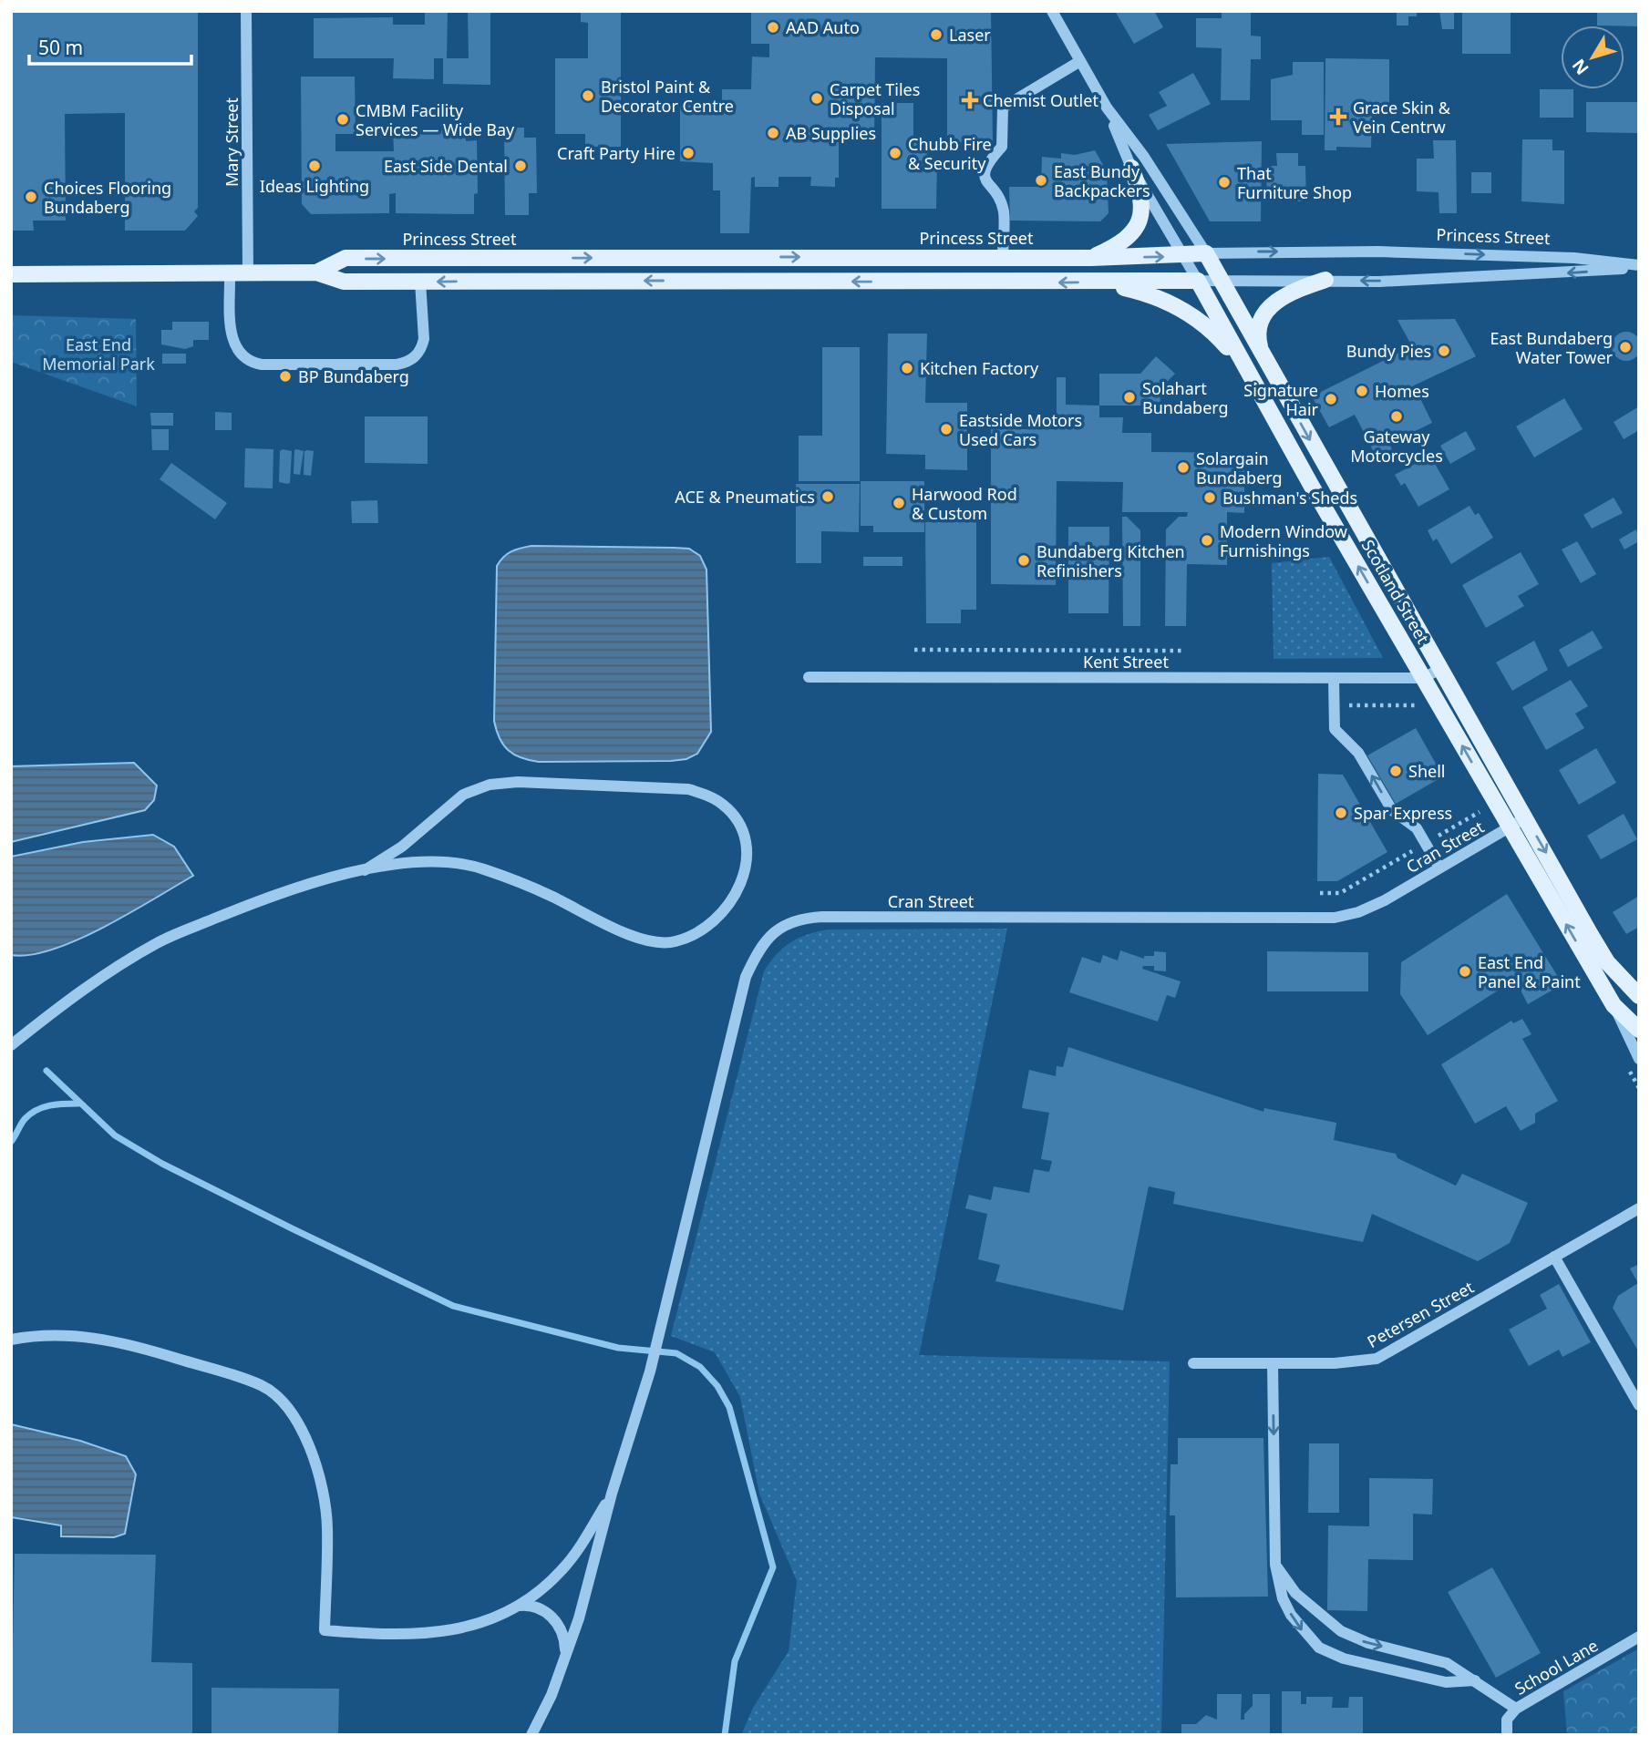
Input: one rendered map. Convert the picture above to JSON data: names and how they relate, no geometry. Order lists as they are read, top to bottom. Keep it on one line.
{"streets":{"main road":["Princess Street","Scotland Street"],"street":["Mary Street","Kent Street","Cran Street","Petersen Street","School Lane"]},"crossings":[["Mary Street","Princess Street"],["Princess Street","Scotland Street"],["Scotland Street","Kent Street"],["Scotland Street","Cran Street"]],"parks":["East End Memorial Park"],"places":{"other":["AAD Auto","Laser","Bristol Paint & Decorator Centre","Carpet Tiles Disposal","CMBM Facility Services — Wide Bay","AB Supplies","Craft Party Hire","Chubb Fire & Security","Ideas Lighting","East Side Dental","East Bundy Backpackers","That Furniture Shop","Choices Flooring Bundaberg","East Bundaberg Water Tower","Bundy Pies","Kitchen Factory","BP Bundaberg","Homes","Solahart Bundaberg","Signature Hair","Gateway Motorcycles","Eastside Motors Used Cars","Solargain Bundaberg","ACE & Pneumatics","Bushman's Sheds","Harwood Rod & Custom","Modern Window Furnishings","Bundaberg Kitchen Refinishers","Shell","Spar Express","East End Panel & Paint"],"health":["Chemist Outlet","Grace Skin & Vein Centrw"]},"scale_bar":"50 m","north":"bottom left"}
